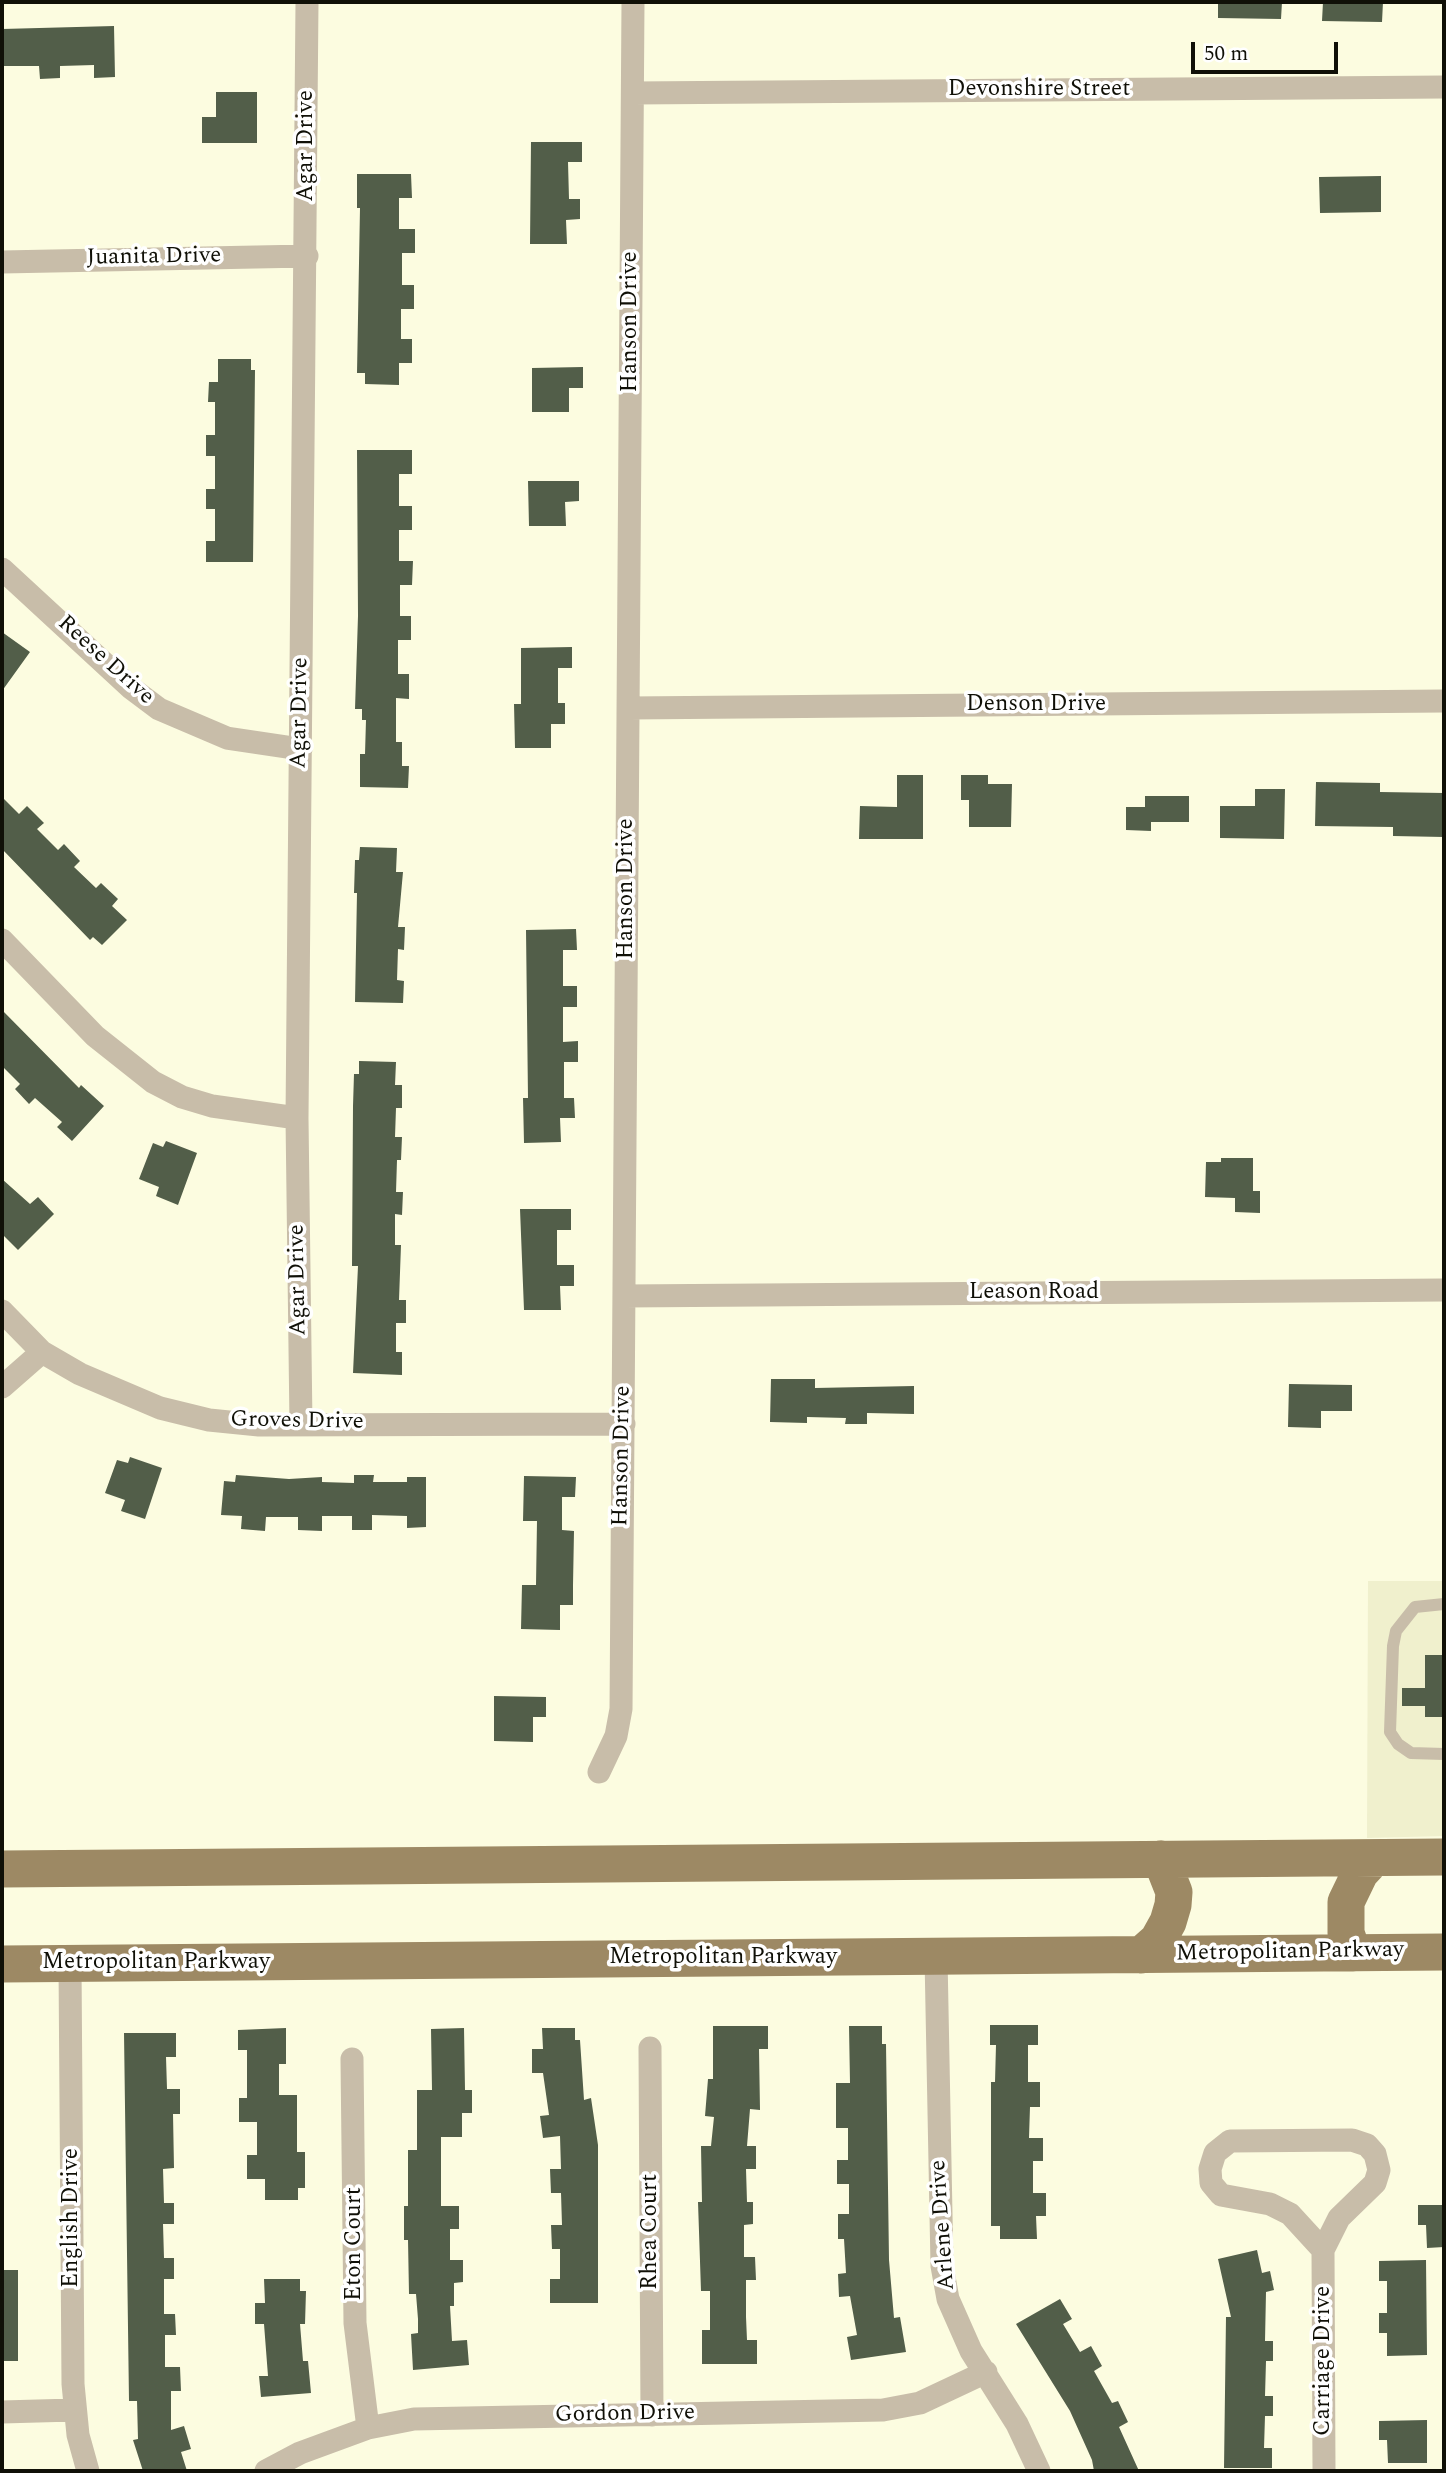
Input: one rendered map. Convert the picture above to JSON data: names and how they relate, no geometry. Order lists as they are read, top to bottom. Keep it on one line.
{"streets":{"main road":["Metropolitan Parkway"],"street":["Devonshire Street","Agar Drive","Juanita Drive","Hanson Drive","Reese Drive","Denson Drive","Leason Road","Groves Drive","English Drive","Arlene Drive","Rhea Court","Eton Court","Carriage Drive","Gordon Drive"]},"crossings":[["Devonshire Street","Hanson Drive"],["Agar Drive","Juanita Drive"],["Agar Drive","Reese Drive"],["Agar Drive","Groves Drive"],["Hanson Drive","Denson Drive"],["Hanson Drive","Leason Road"],["Hanson Drive","Groves Drive"],["Metropolitan Parkway","English Drive"],["Metropolitan Parkway","Arlene Drive"],["Arlene Drive","Gordon Drive"],["Rhea Court","Gordon Drive"],["Eton Court","Gordon Drive"]],"scale_bar":"50 m"}
